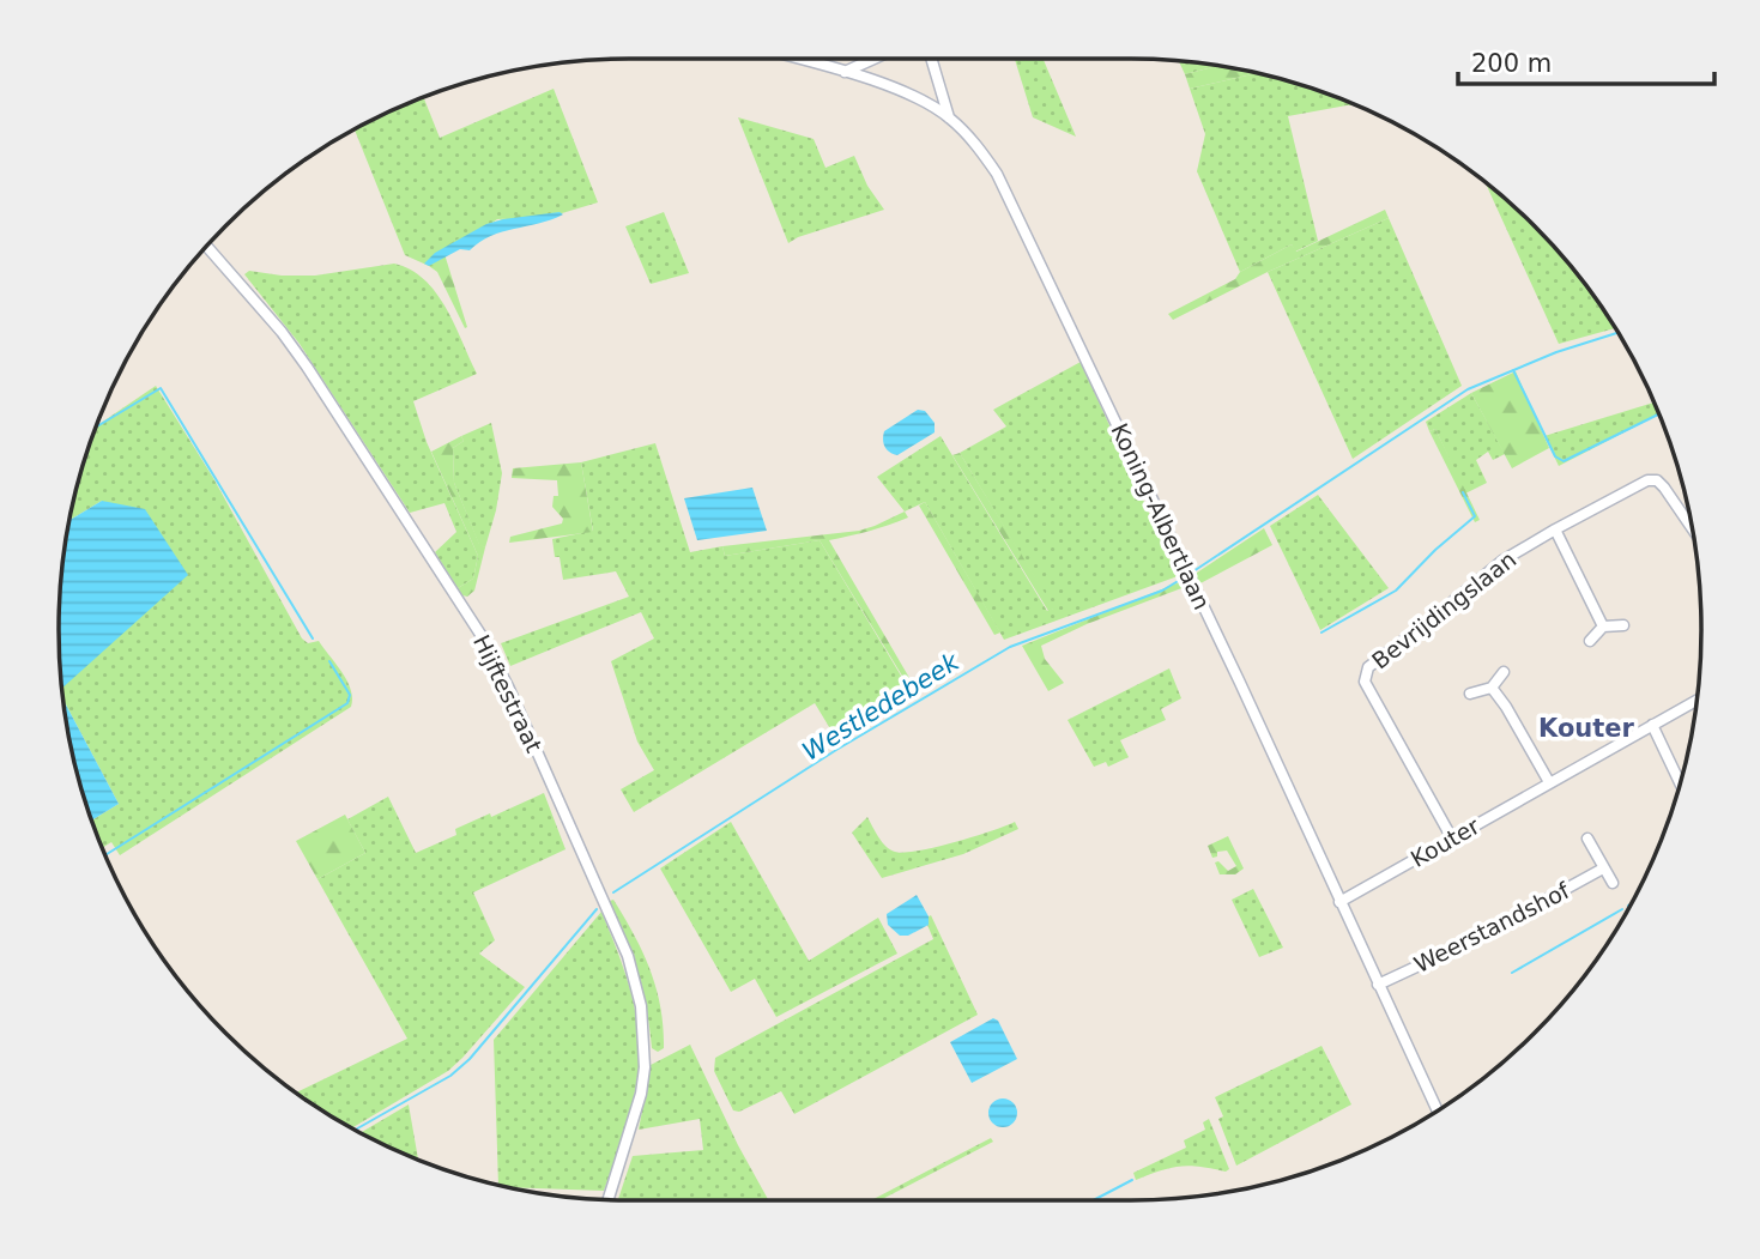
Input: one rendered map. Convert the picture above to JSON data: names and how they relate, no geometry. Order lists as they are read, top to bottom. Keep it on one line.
{"streets":{"street":["Koning-Albertlaan","Bevrijdingslaan","Hijftestraat","Kouter","Weerstandshof"]},"crossings":[["Koning-Albertlaan","Kouter"],["Koning-Albertlaan","Weerstandshof"],["Bevrijdingslaan","Kouter"]],"districts":["Kouter"],"water":["Westledebeek"],"scale_bar":"200 m"}
